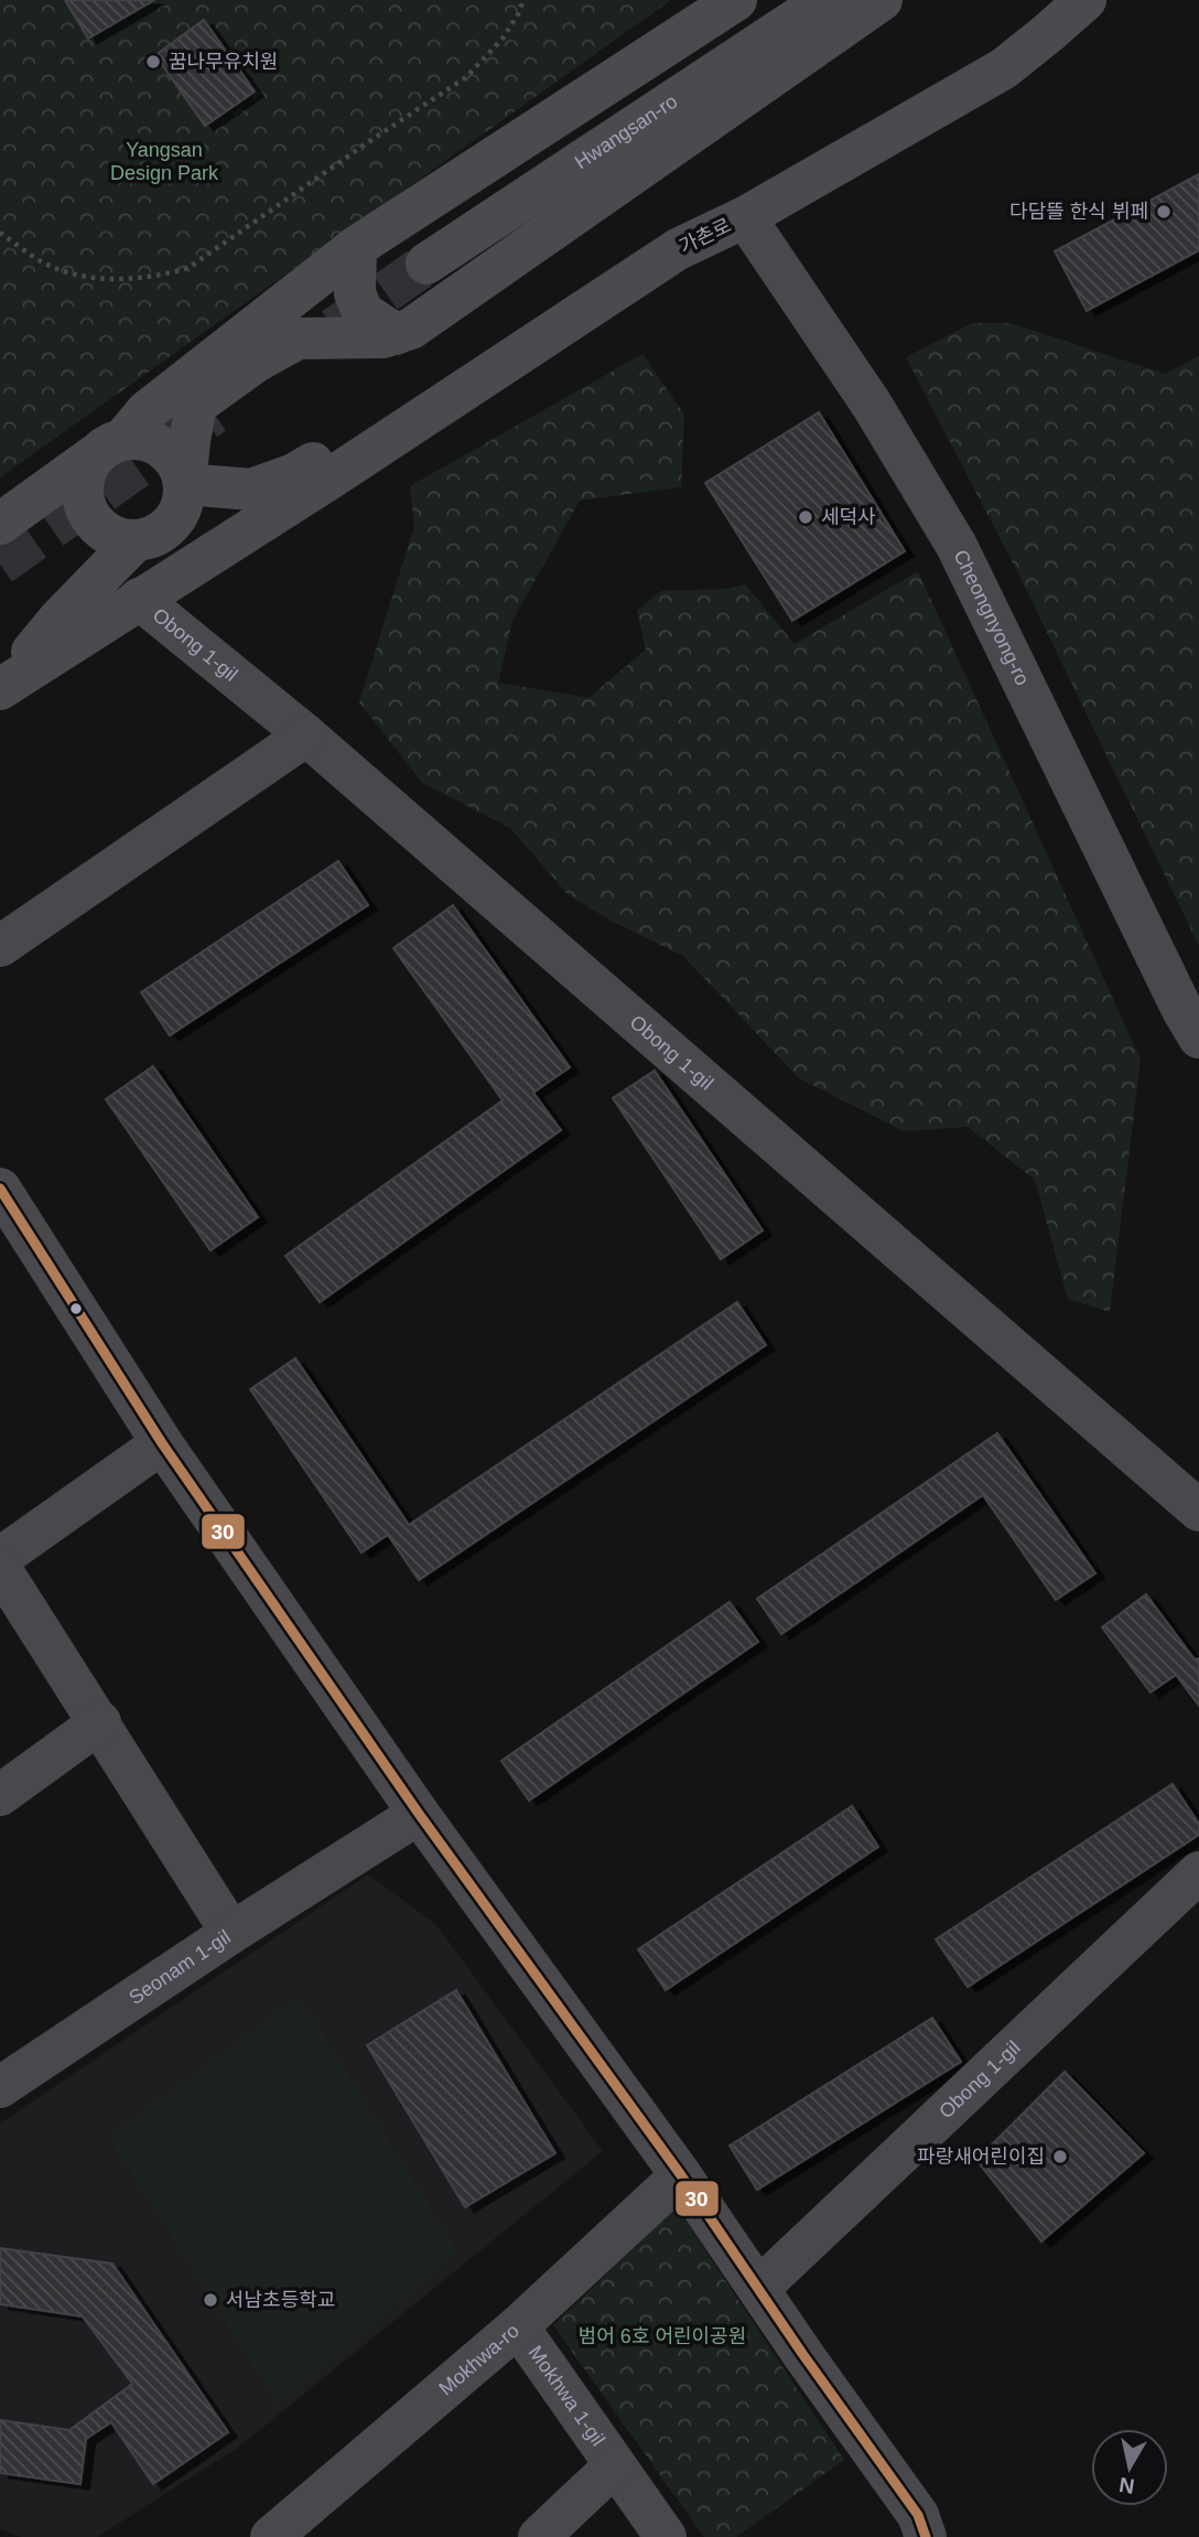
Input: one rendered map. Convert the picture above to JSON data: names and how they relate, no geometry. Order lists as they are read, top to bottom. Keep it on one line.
{"streets":{"main road":["Hwangsan-ro","가촌로"],"street":["Cheongnyong-ro","Obong 1-gil","Seonam 1-gil","Mokhwa-ro","Mokhwa 1-gil"]},"crossings":[["가촌로","Cheongnyong-ro"],["가촌로","Obong 1-gil"],["Mokhwa-ro","Mokhwa 1-gil"]],"parks":["Yangsan Design Park","범어 6호 어린이공원"],"places":["꿈나무유치원","다담뜰 한식 뷔페","세덕사","파랑새어린이집","서남초등학교"],"lines":["transit line 30"],"north":"bottom"}
